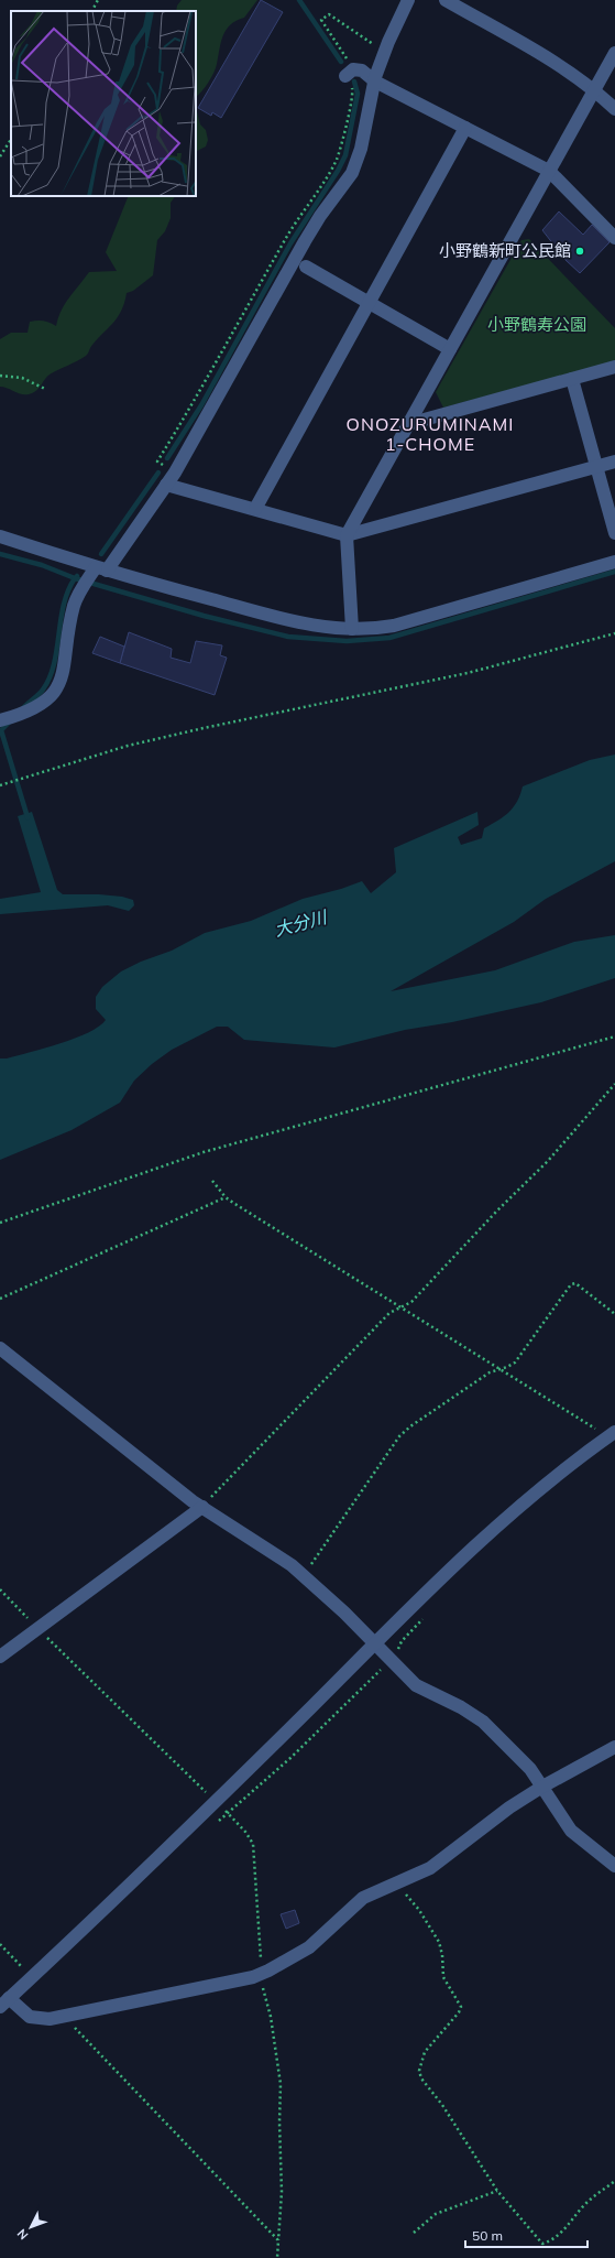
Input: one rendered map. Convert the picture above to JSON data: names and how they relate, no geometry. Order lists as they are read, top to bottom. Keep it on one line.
{"districts":["ONOZURUMINAMI 1-CHOME"],"water":["大分川"],"parks":["小野鶴寿公園"],"places":["小野鶴新町公民館"],"scale_bar":"50 m","north":"bottom left"}
